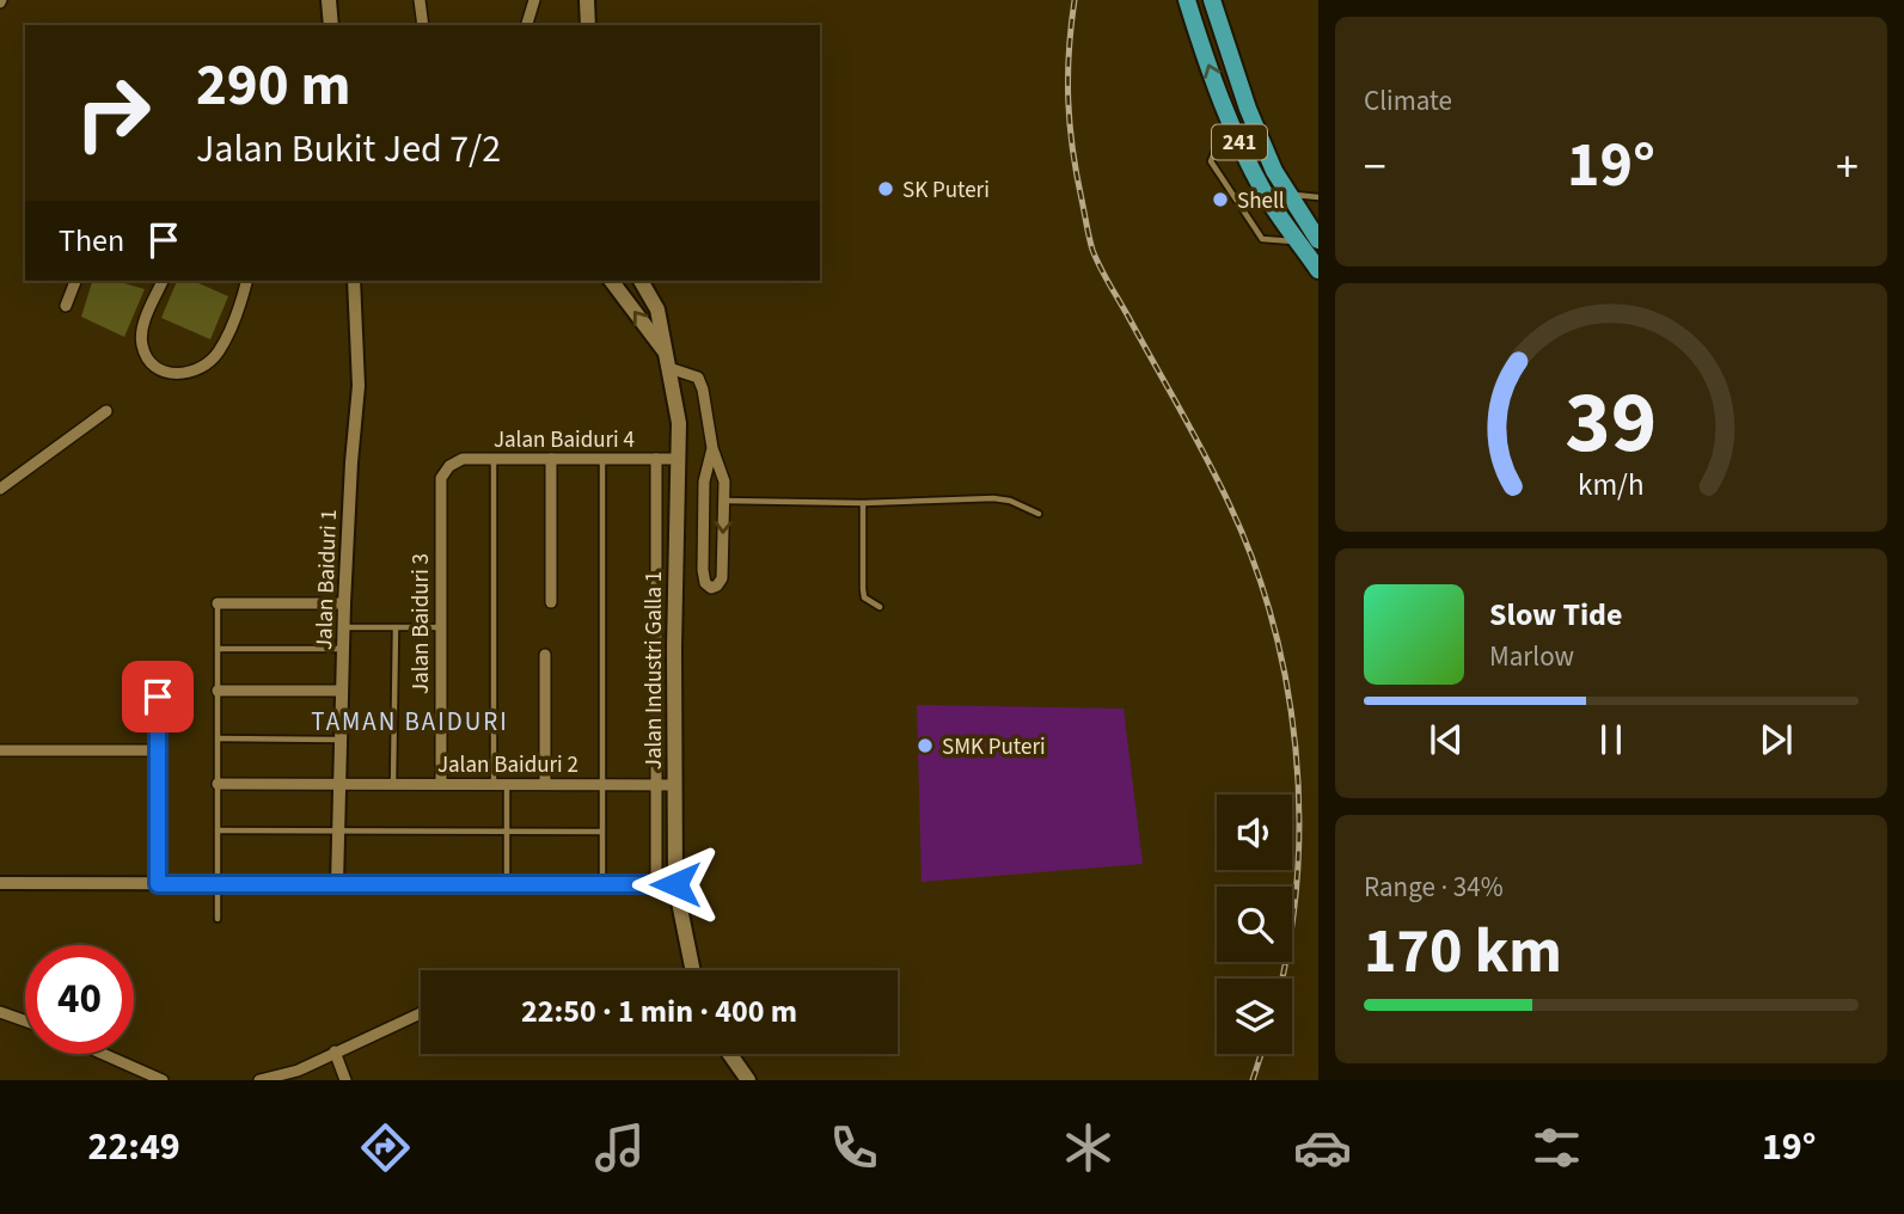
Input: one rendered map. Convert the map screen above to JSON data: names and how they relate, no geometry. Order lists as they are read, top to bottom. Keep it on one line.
{"streets":{"highway":["241"],"main road":["Jalan Industri Galla 1"],"street":["Jalan Baiduri 4","Jalan Baiduri 1","Jalan Baiduri 3","Jalan Baiduri 2"]},"crossings":[["Jalan Baiduri 4","Jalan Baiduri 3"],["Jalan Baiduri 4","Jalan Industri Galla 1"],["Jalan Baiduri 1","Jalan Baiduri 2"],["Jalan Baiduri 3","Jalan Baiduri 2"],["Jalan Industri Galla 1","Jalan Baiduri 2"]],"districts":["TAMAN BAIDURI"],"places":["SK Puteri","Shell","SMK Puteri"],"page":{"tile":["Climate",["Range · 34%","170 km"]],"turn":["290 m","Jalan Bukit Jed 7/2"],"heat":["−","19°","+"],"then":"Then","song":["Slow Tide","Marlow"],"limit":"40","trip":"22:50 · 1 min · 400 m","tabs":["22:49","19°"],"gauge":["39","km/h"]}}
